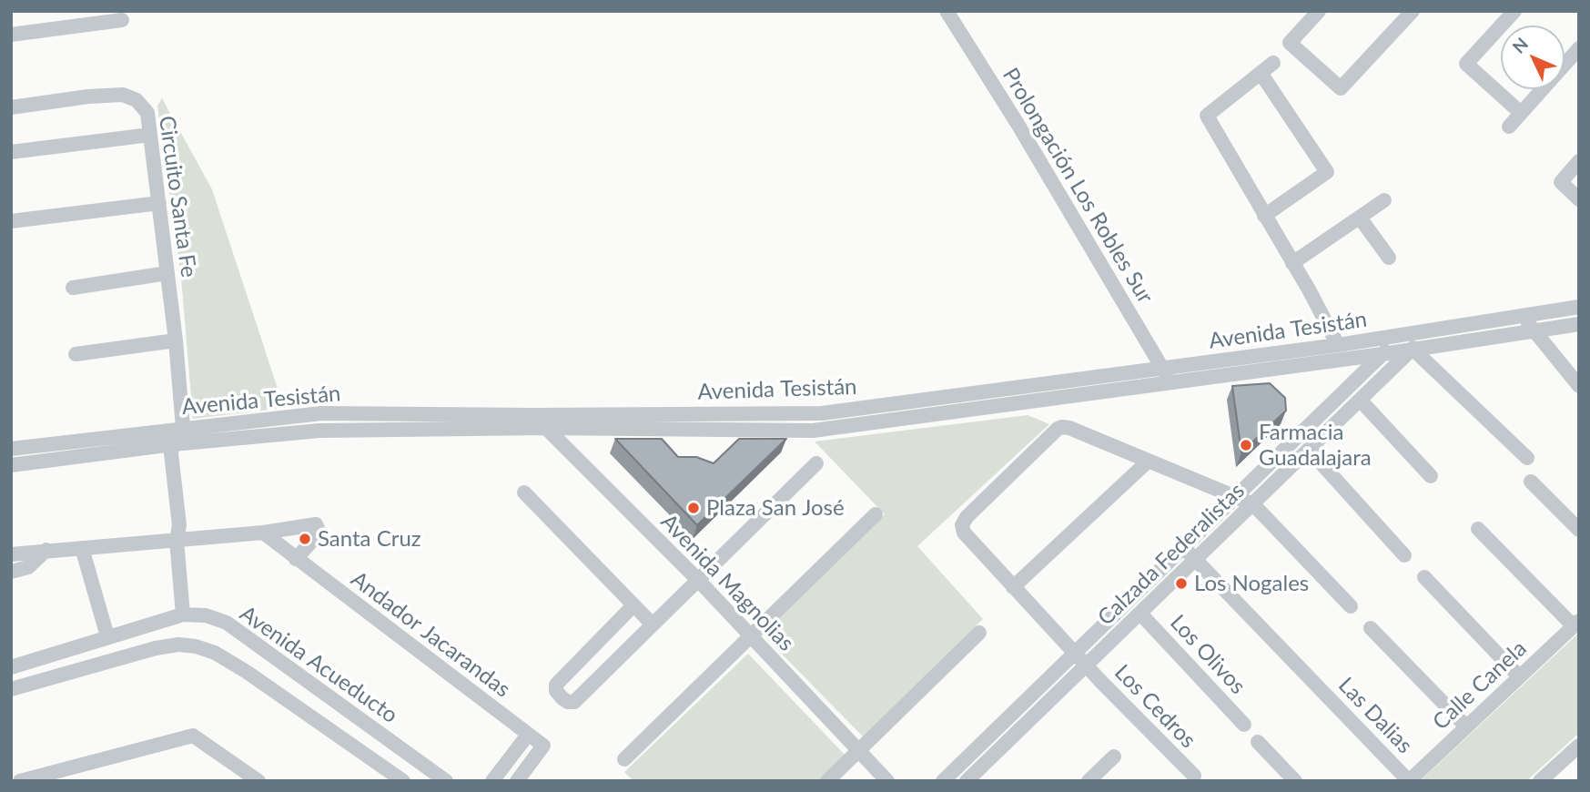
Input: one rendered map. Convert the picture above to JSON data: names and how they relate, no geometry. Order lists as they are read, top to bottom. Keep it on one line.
{"streets":{"street":["Prolongación Los Robles Sur","Circuito Santa Fe","Avenida Tesistán","Calzada Federalistas","Avenida Magnolias","Andador Jacarandas","Los Olivos","Avenida Acueducto","Calle Canela","Los Cedros","Las Dalias"]},"crossings":[["Prolongación Los Robles Sur","Avenida Tesistán"],["Circuito Santa Fe","Avenida Tesistán"],["Avenida Tesistán","Calzada Federalistas"],["Avenida Tesistán","Avenida Magnolias"],["Calzada Federalistas","Los Olivos"],["Calzada Federalistas","Los Cedros"],["Calzada Federalistas","Las Dalias"],["Calle Canela","Las Dalias"]],"places":["Farmacia Guadalajara","Plaza San José","Santa Cruz","Los Nogales"],"north":"top left"}
